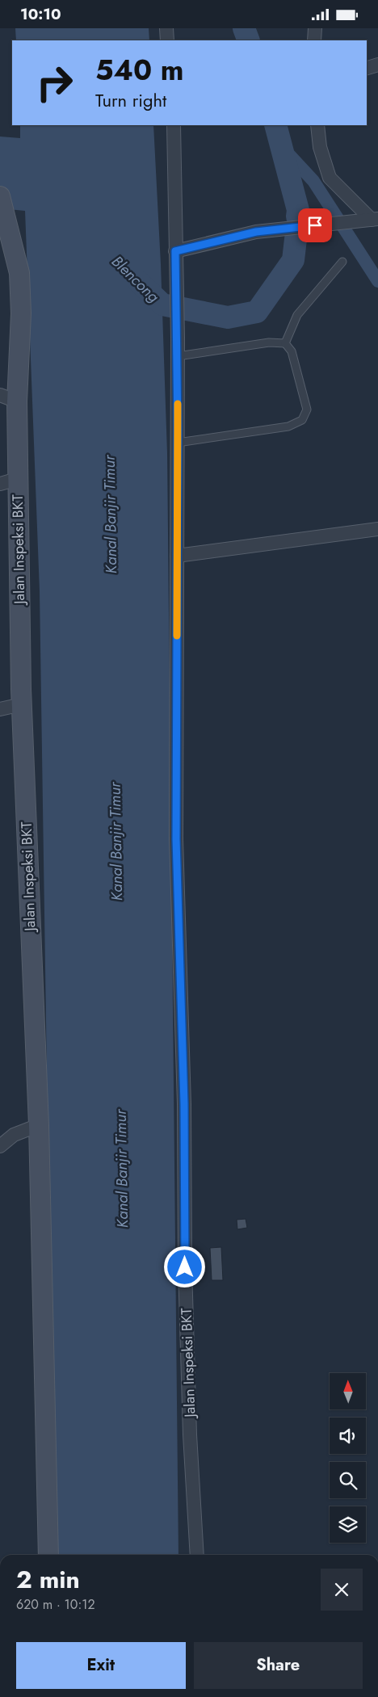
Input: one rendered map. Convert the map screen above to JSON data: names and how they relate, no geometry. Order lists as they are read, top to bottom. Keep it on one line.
{"streets":{"street":["Jalan Inspeksi BKT"]},"water":["Blencong","Kanal Banjir Timur"],"north":"top","page":{"status":"10:10","turn":["540 m","Turn right"],"heading":["2 min","620 m · 10:12"],"buttons":["Exit","Share"]}}
